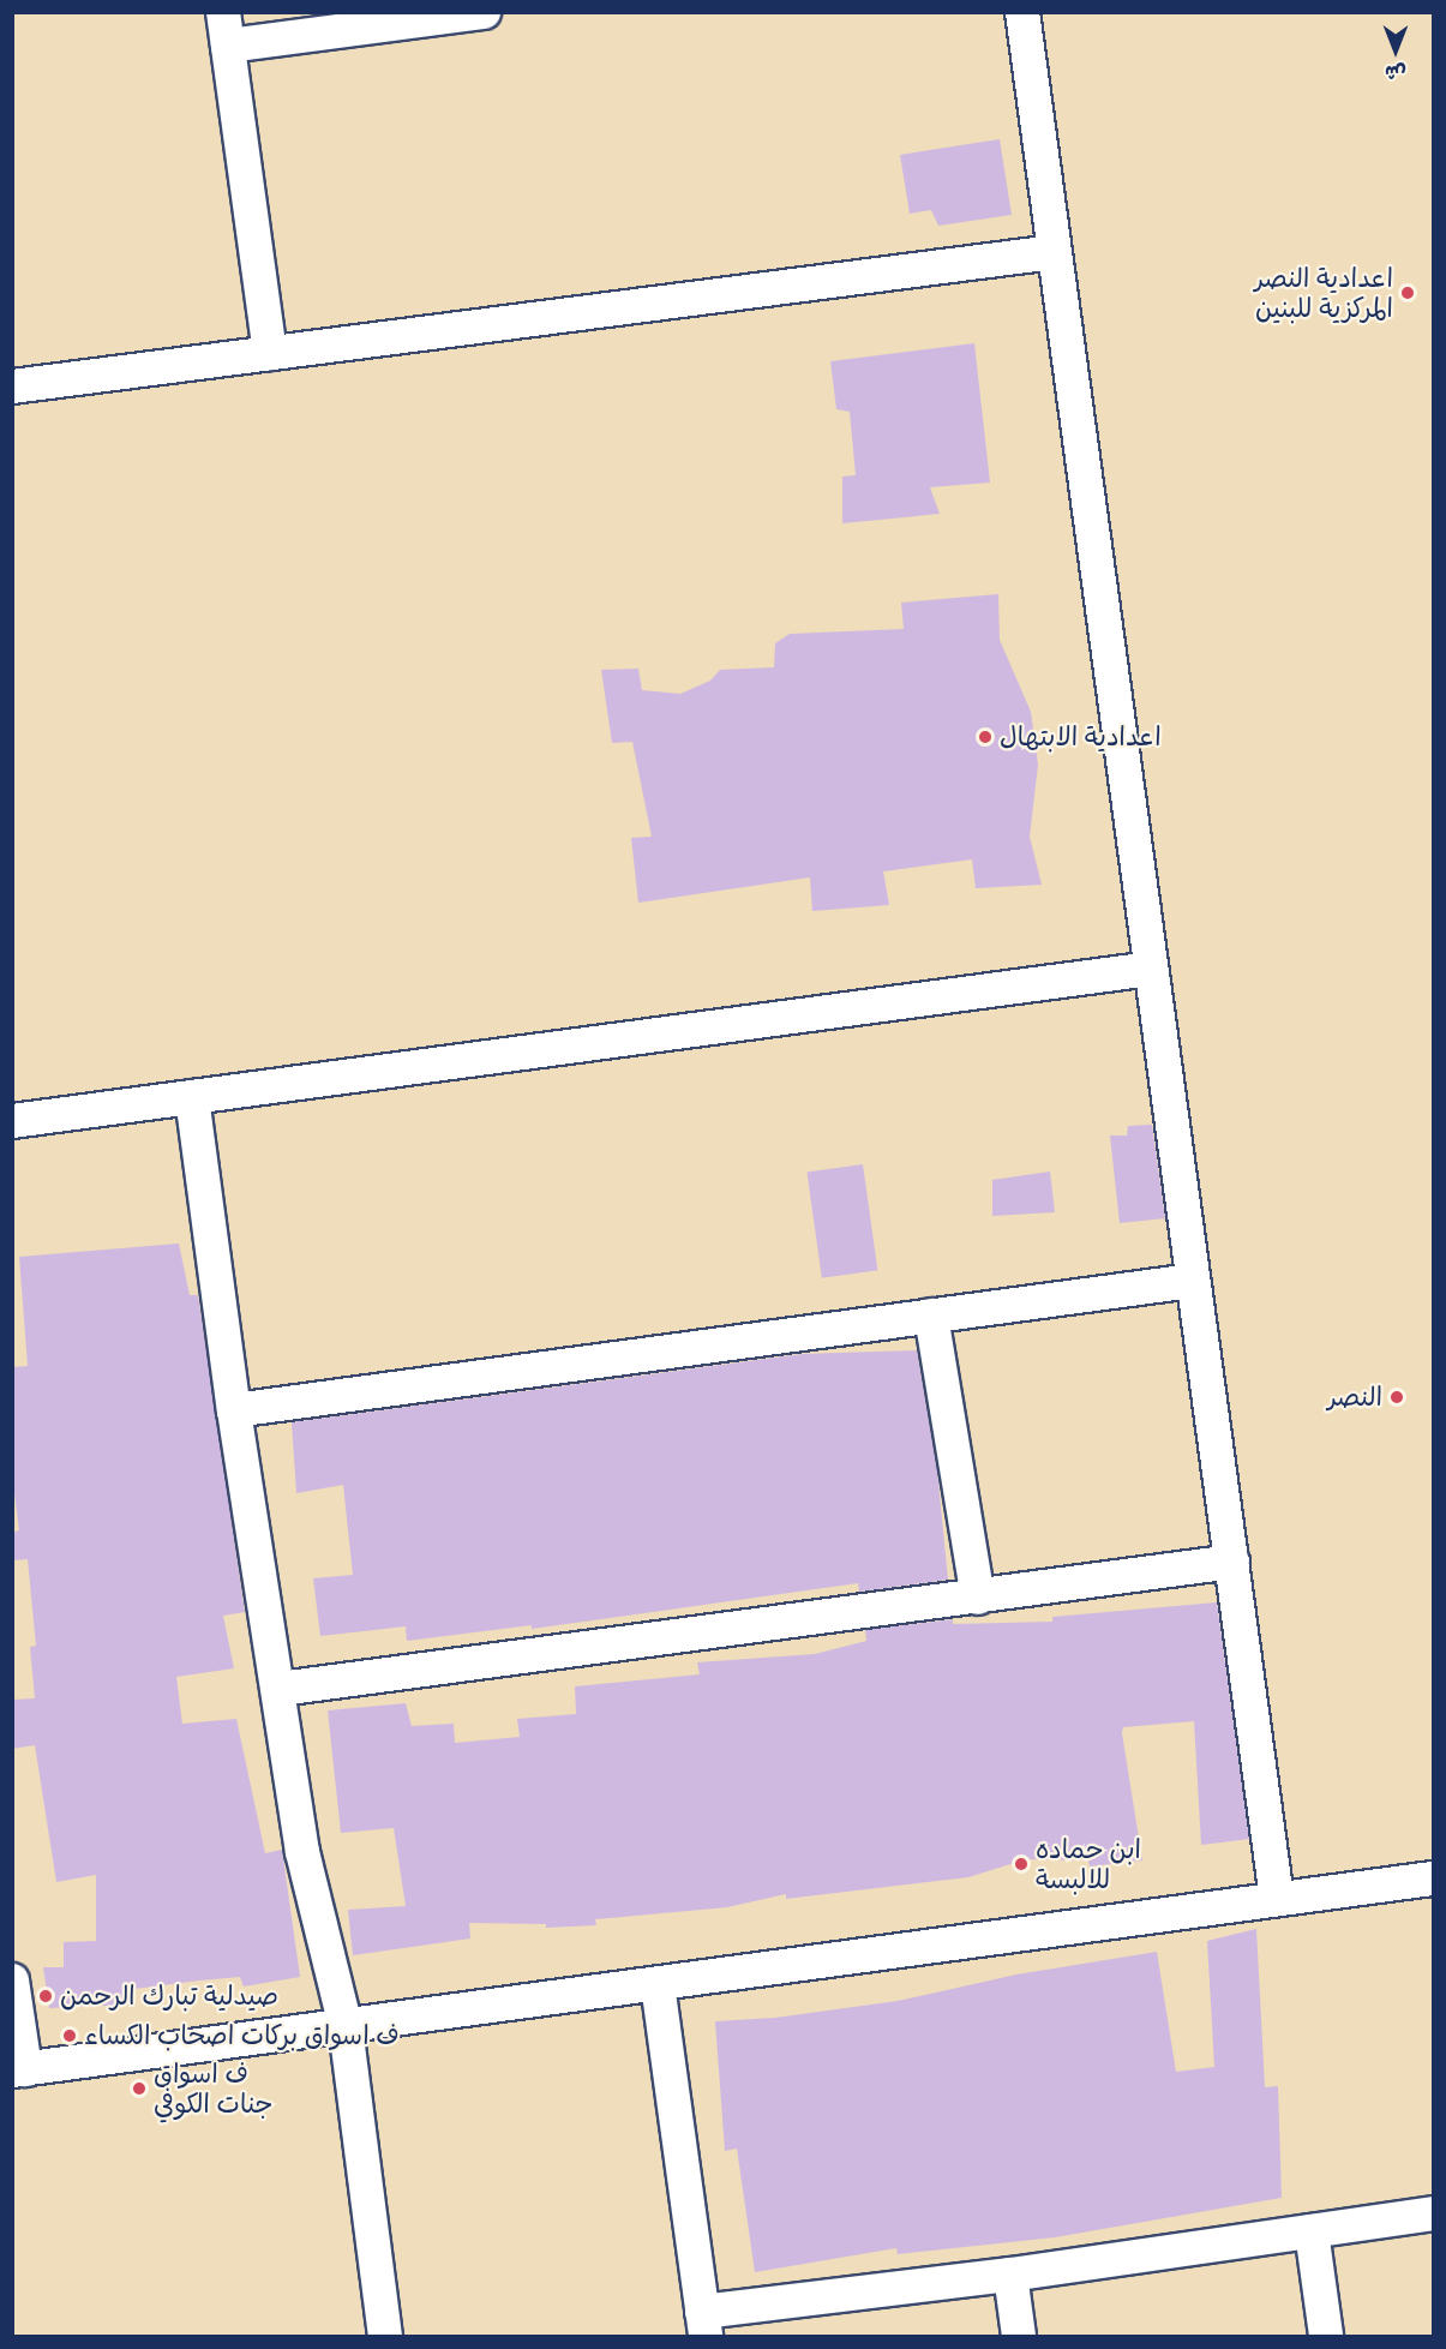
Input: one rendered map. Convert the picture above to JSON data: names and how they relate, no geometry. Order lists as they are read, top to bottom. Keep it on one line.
{"places":["اعدادية النصر المركزية للبنين","اعدادية الابتهال","النصر","ابن حماده للالبسة","صيدلية تبارك الرحمن","ف اسواق بركات اصحاب الكساء","ف اسواق جنات الكوفي"],"north":"bottom"}
